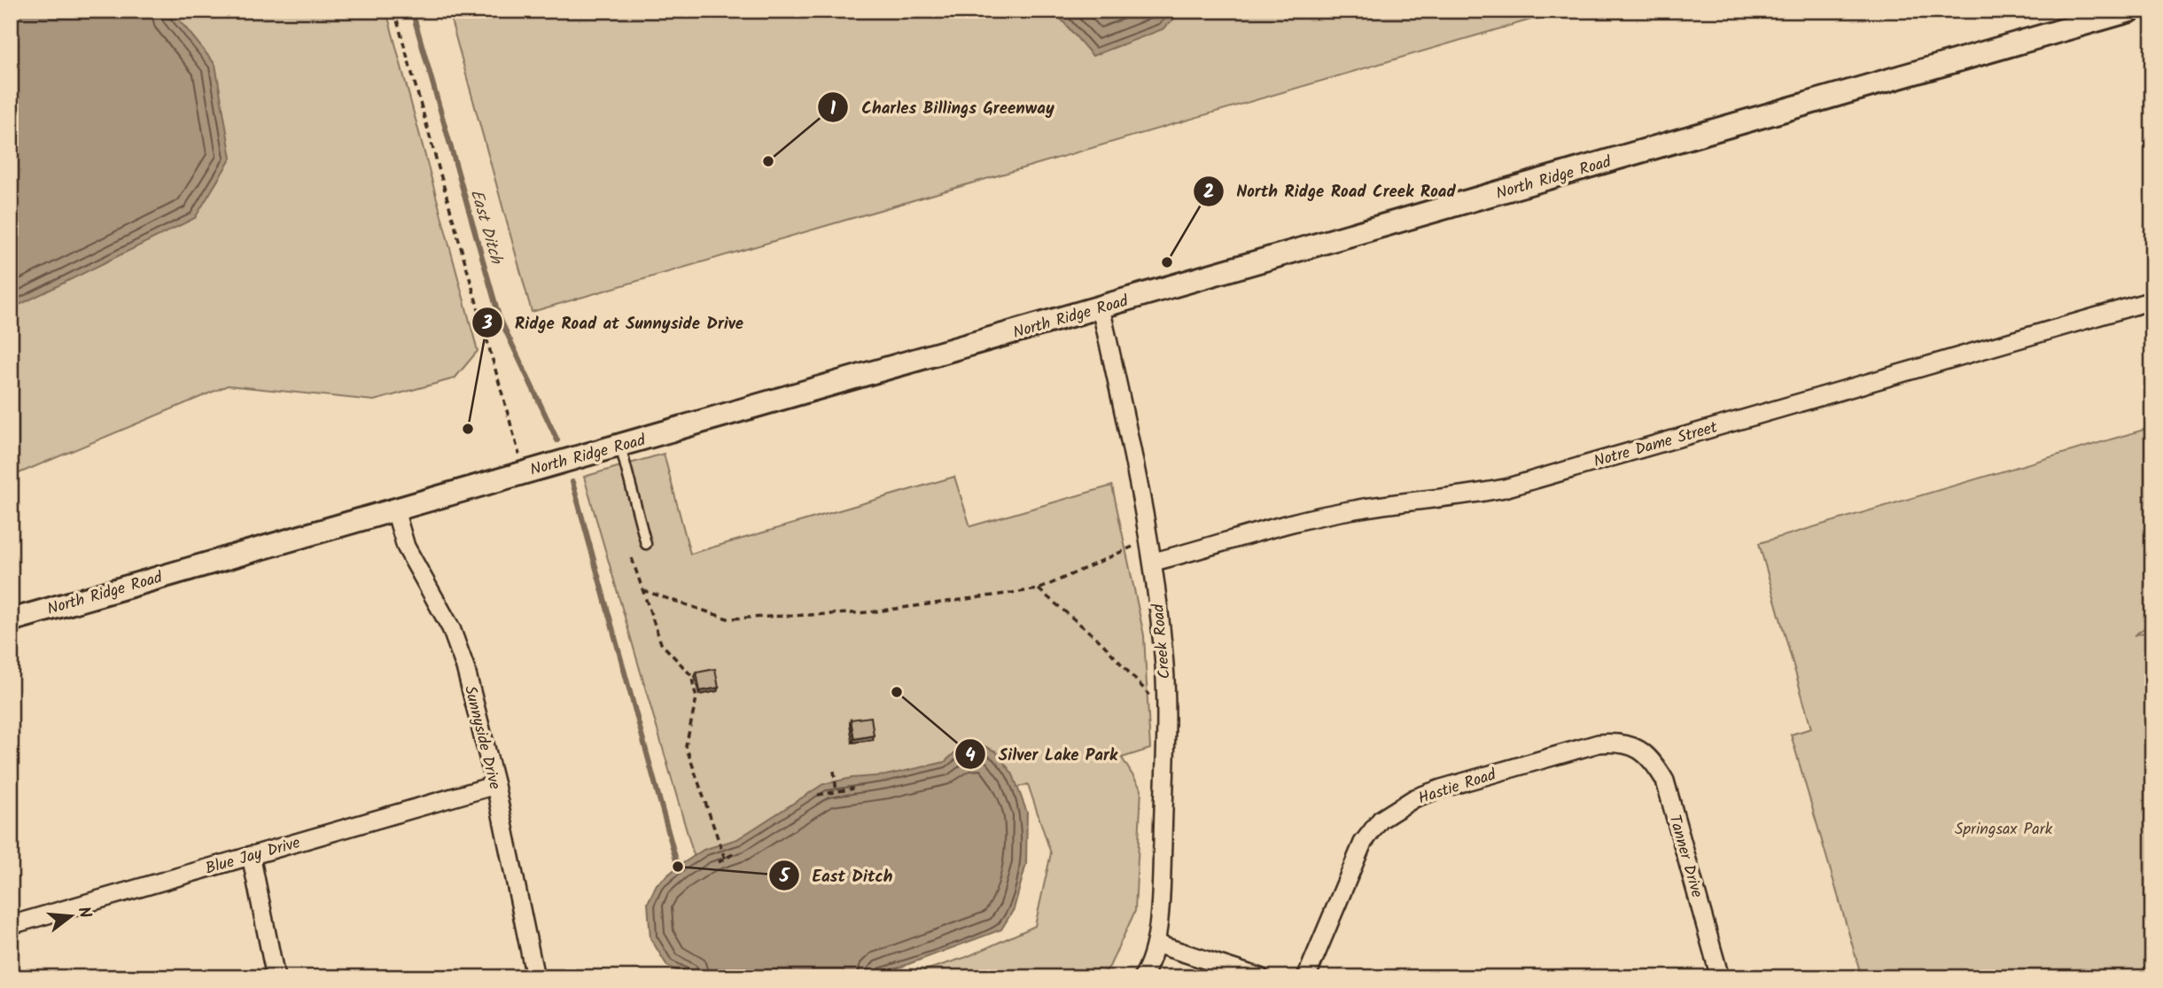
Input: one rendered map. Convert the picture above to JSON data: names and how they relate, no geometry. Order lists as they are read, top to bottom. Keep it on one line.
{"streets":{"street":["North Ridge Road","Notre Dame Street","Creek Road","Sunnyside Drive","Hastie Road","Blue Jay Drive","Tanner Drive"]},"crossings":[["North Ridge Road","Creek Road"],["North Ridge Road","Sunnyside Drive"],["Notre Dame Street","Creek Road"],["Sunnyside Drive","Blue Jay Drive"],["Hastie Road","Tanner Drive"]],"water":["East Ditch"],"parks":["Springsax Park"],"places":["Charles Billings Greenway","North Ridge Road Creek Road","Ridge Road at Sunnyside Drive","Silver Lake Park","East Ditch"],"north":"right"}
